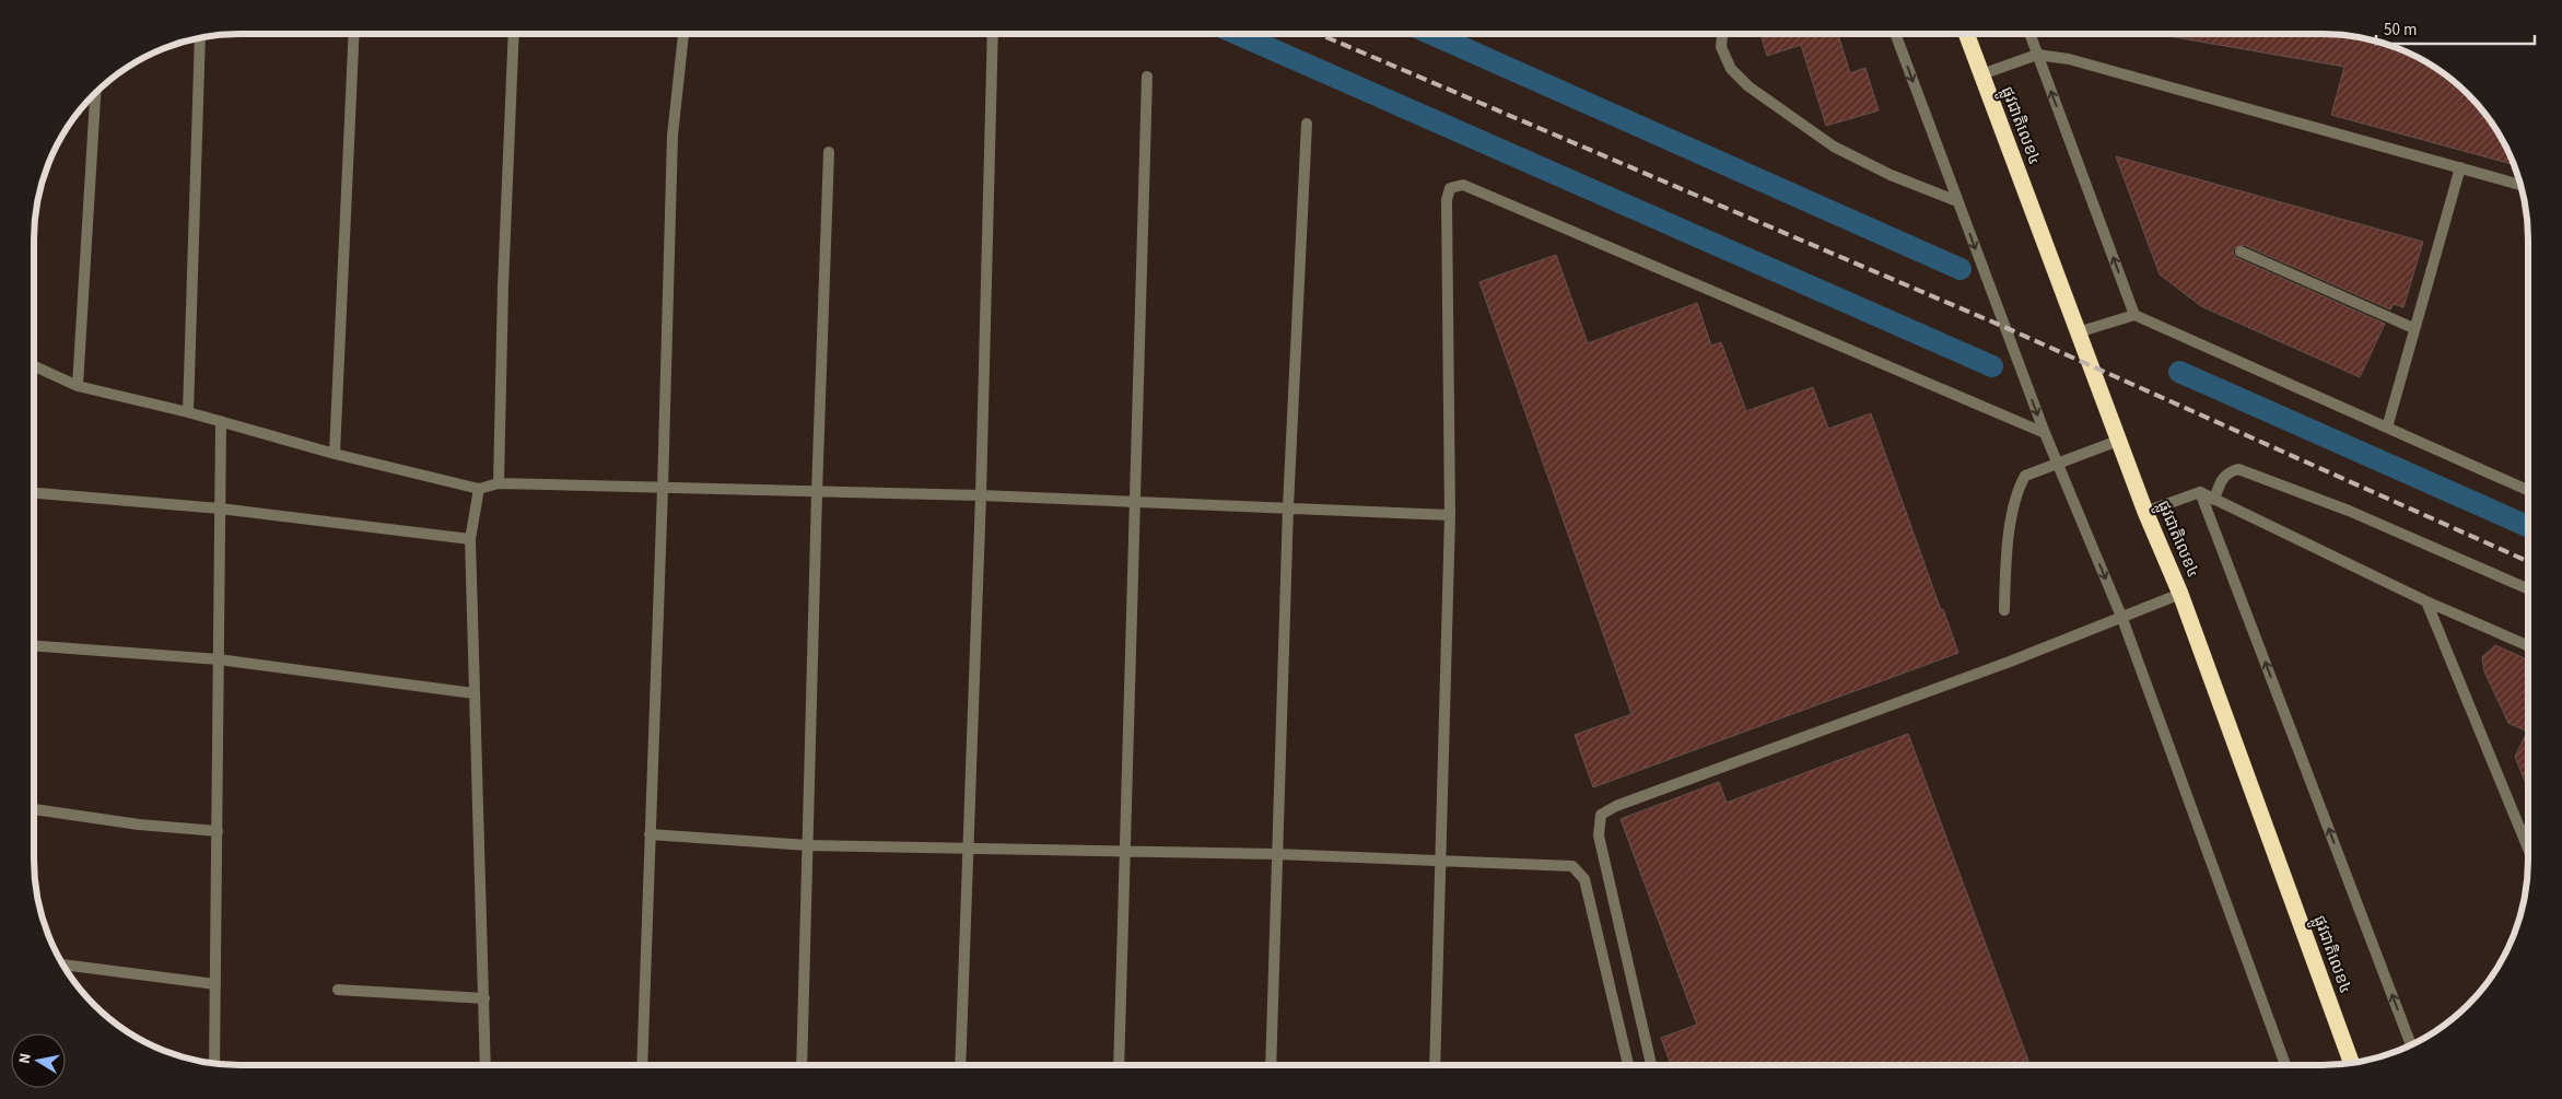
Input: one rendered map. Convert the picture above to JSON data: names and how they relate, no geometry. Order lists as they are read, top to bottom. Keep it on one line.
{"streets":{"highway":["ផ្លូវជាតិលេខ៤"]},"scale_bar":"50 m","north":"left"}
